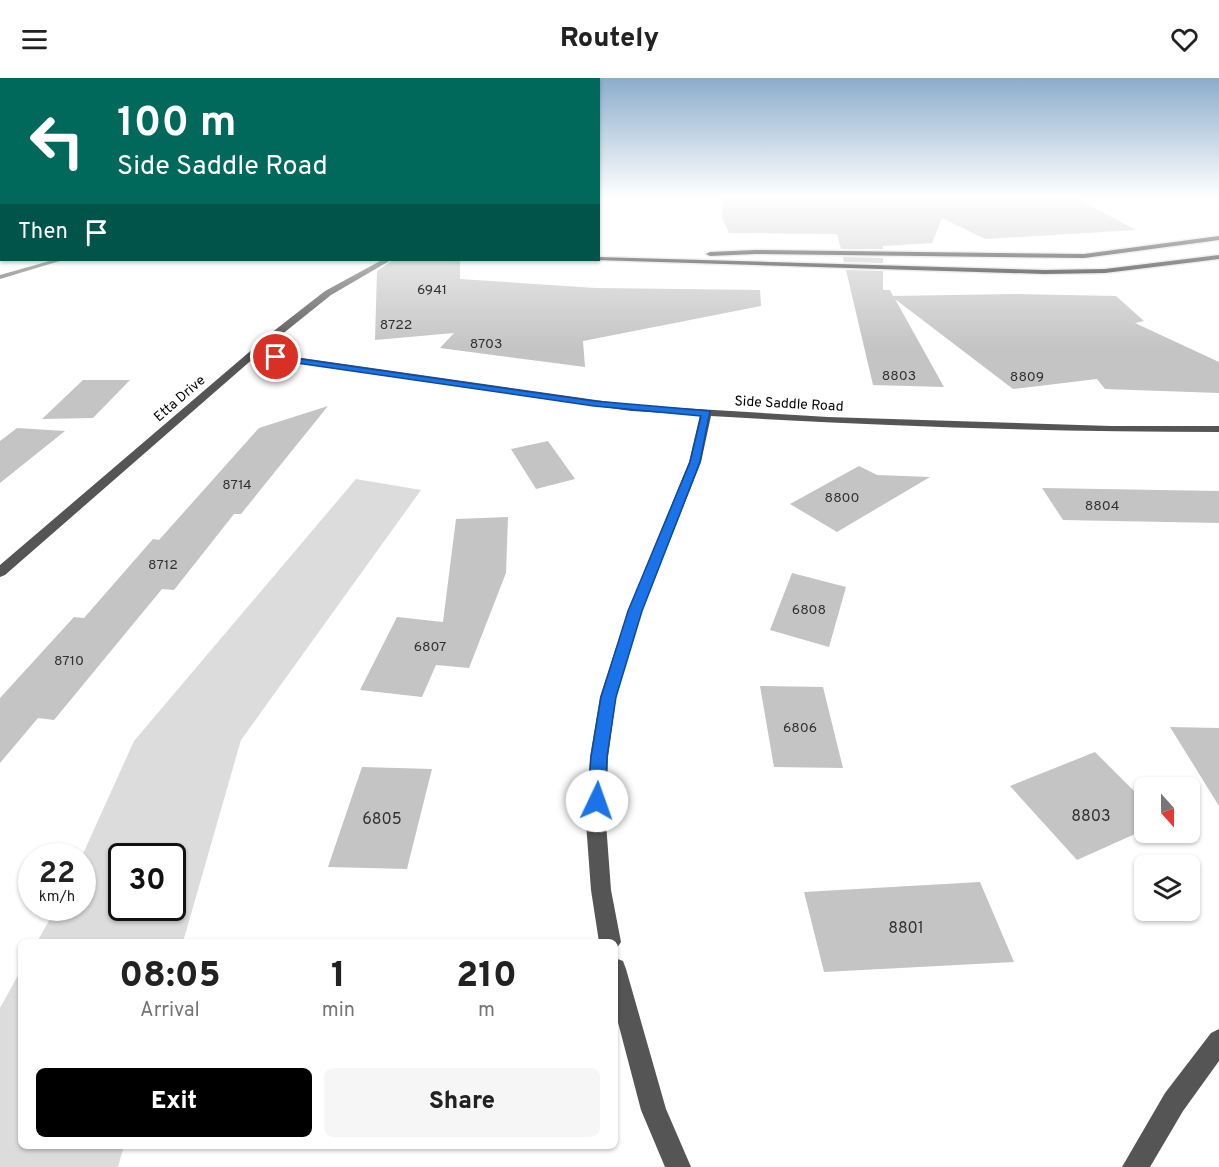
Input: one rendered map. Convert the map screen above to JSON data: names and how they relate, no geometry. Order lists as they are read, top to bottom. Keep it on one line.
{"streets":{"street":["Etta Drive","Side Saddle Road"]},"crossings":[["Etta Drive","Side Saddle Road"]],"house_numbers":["6941","8722","8703","8803","8809","8714","8800","8804","8712","6808","6807","8710","6806","8803","6805","8801"],"north":"bottom","page":{"header":"Routely","turn":["100 m","Side Saddle Road"],"then":"Then","speed":"22 km/h","limit":"30","eta":["08:05","Arrival","1","min","210","m"],"buttons":["Exit","Share"]}}
